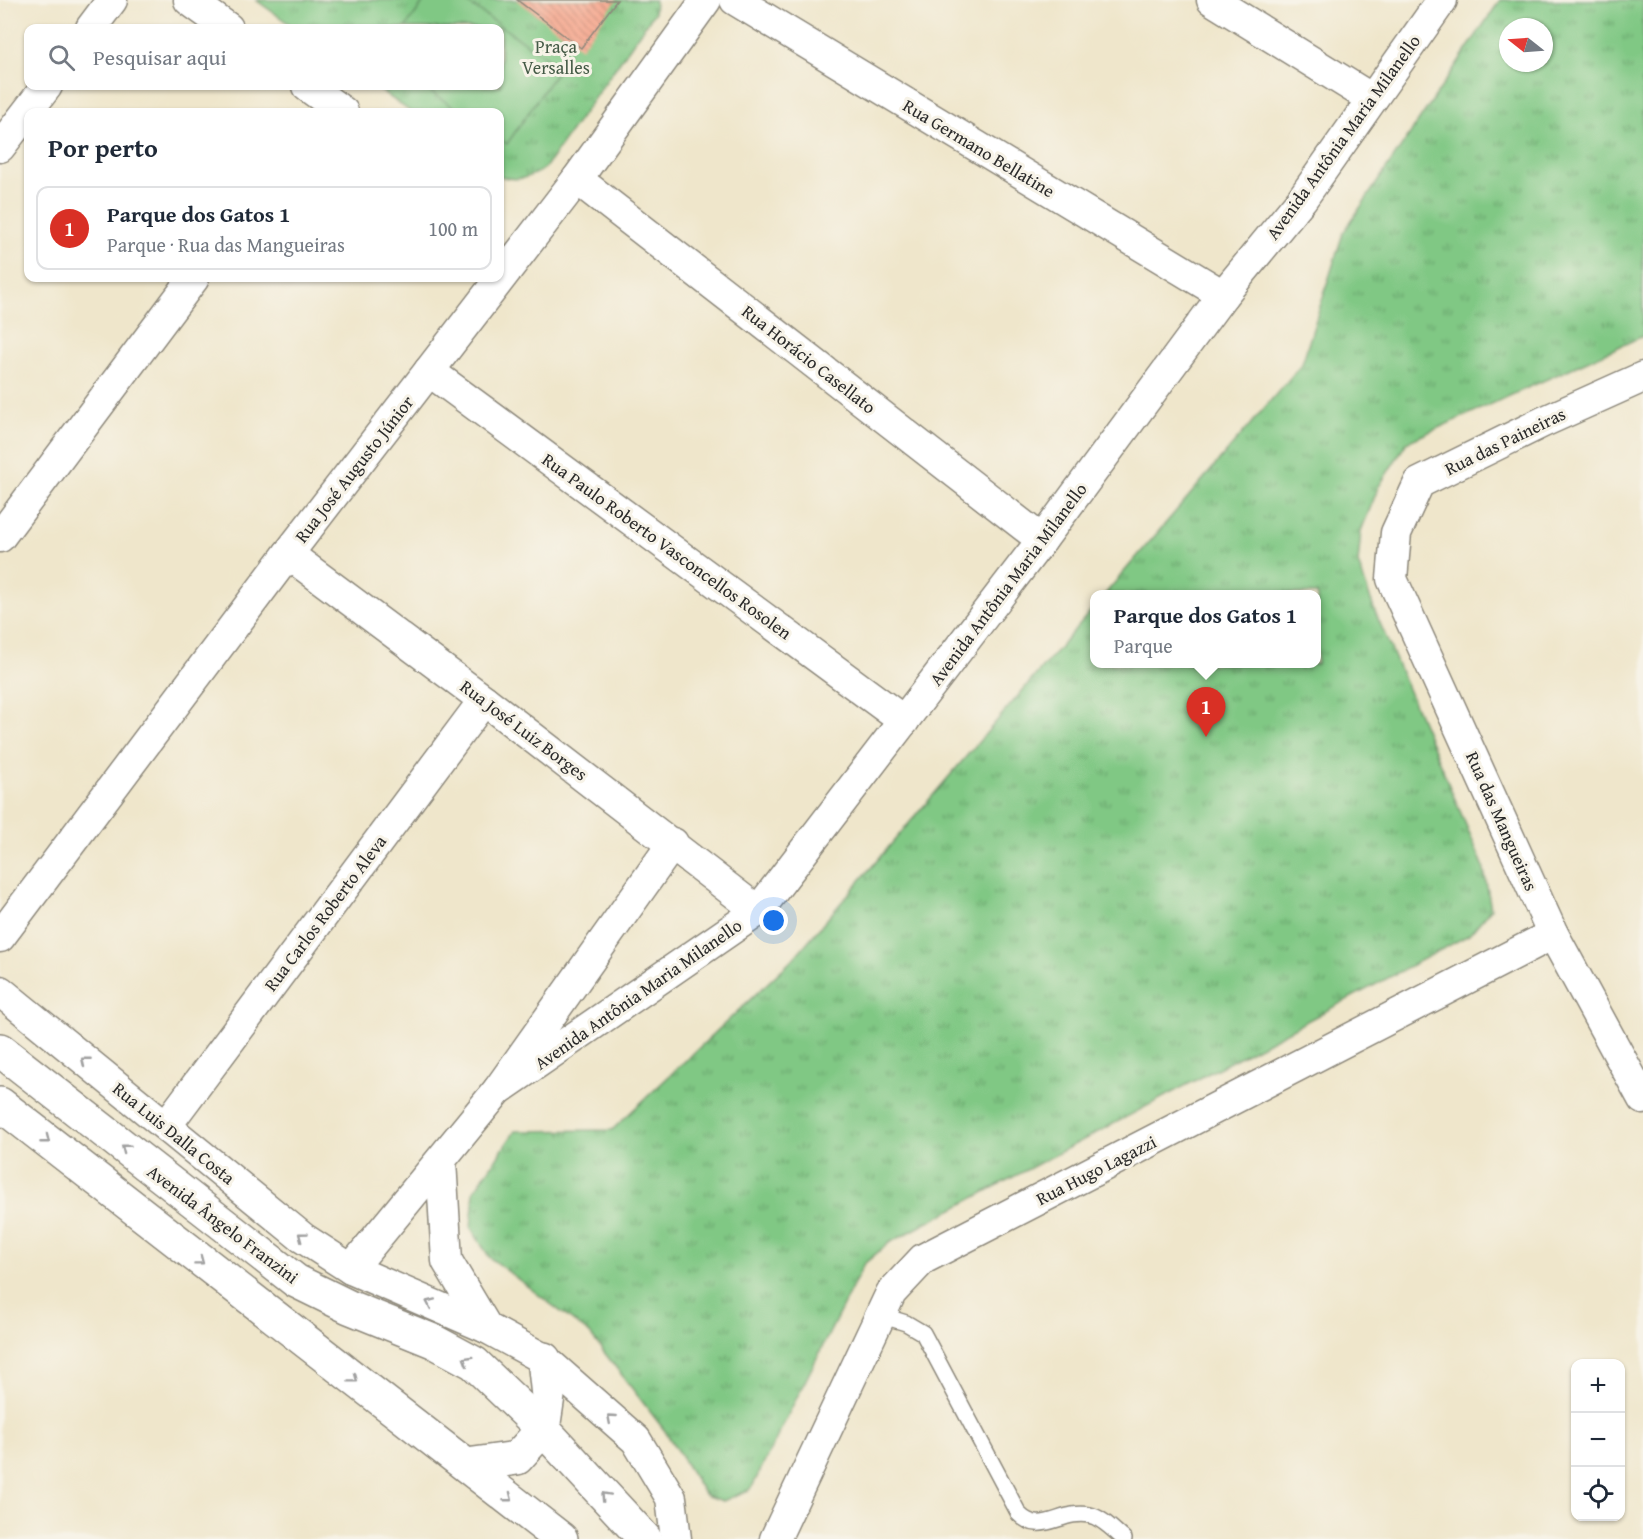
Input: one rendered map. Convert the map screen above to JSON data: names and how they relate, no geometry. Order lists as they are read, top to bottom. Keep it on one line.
{"streets":{"main road":["Avenida Ângelo Franzini"],"street":["Avenida Antônia Maria Milanello","Rua Germano Bellatine","Rua Horácio Casellato","Rua das Paineiras","Rua José Augusto Júnior","Rua Paulo Roberto Vasconcellos Rosolen","Rua José Luiz Borges","Rua das Mangueiras","Rua Carlos Roberto Aleva","Rua Luis Dalla Costa","Rua Hugo Lagazzi"]},"crossings":[["Avenida Antônia Maria Milanello","Rua Germano Bellatine"],["Avenida Antônia Maria Milanello","Rua Horácio Casellato"],["Avenida Antônia Maria Milanello","Rua Paulo Roberto Vasconcellos Rosolen"],["Avenida Antônia Maria Milanello","Rua José Luiz Borges"],["Rua Horácio Casellato","Rua José Augusto Júnior"],["Rua das Paineiras","Rua das Mangueiras"],["Rua José Augusto Júnior","Rua Paulo Roberto Vasconcellos Rosolen"],["Rua José Augusto Júnior","Rua José Luiz Borges"],["Rua José Luiz Borges","Rua Carlos Roberto Aleva"],["Rua das Mangueiras","Rua Hugo Lagazzi"],["Rua Carlos Roberto Aleva","Rua Luis Dalla Costa"]],"one_way":["Rua Luis Dalla Costa"],"parks":["Praça Versalles"],"north":"left","page":{"search":"Pesquisar aqui","heading":"Por perto","list":[{"mark":"1","name":"Parque dos Gatos 1","note":"Parque · Rua das Mangueiras","value":"100 m"}],"popup":["Parque dos Gatos 1","Parque"],"pins":"1","map_buttons":["+","−"]}}
